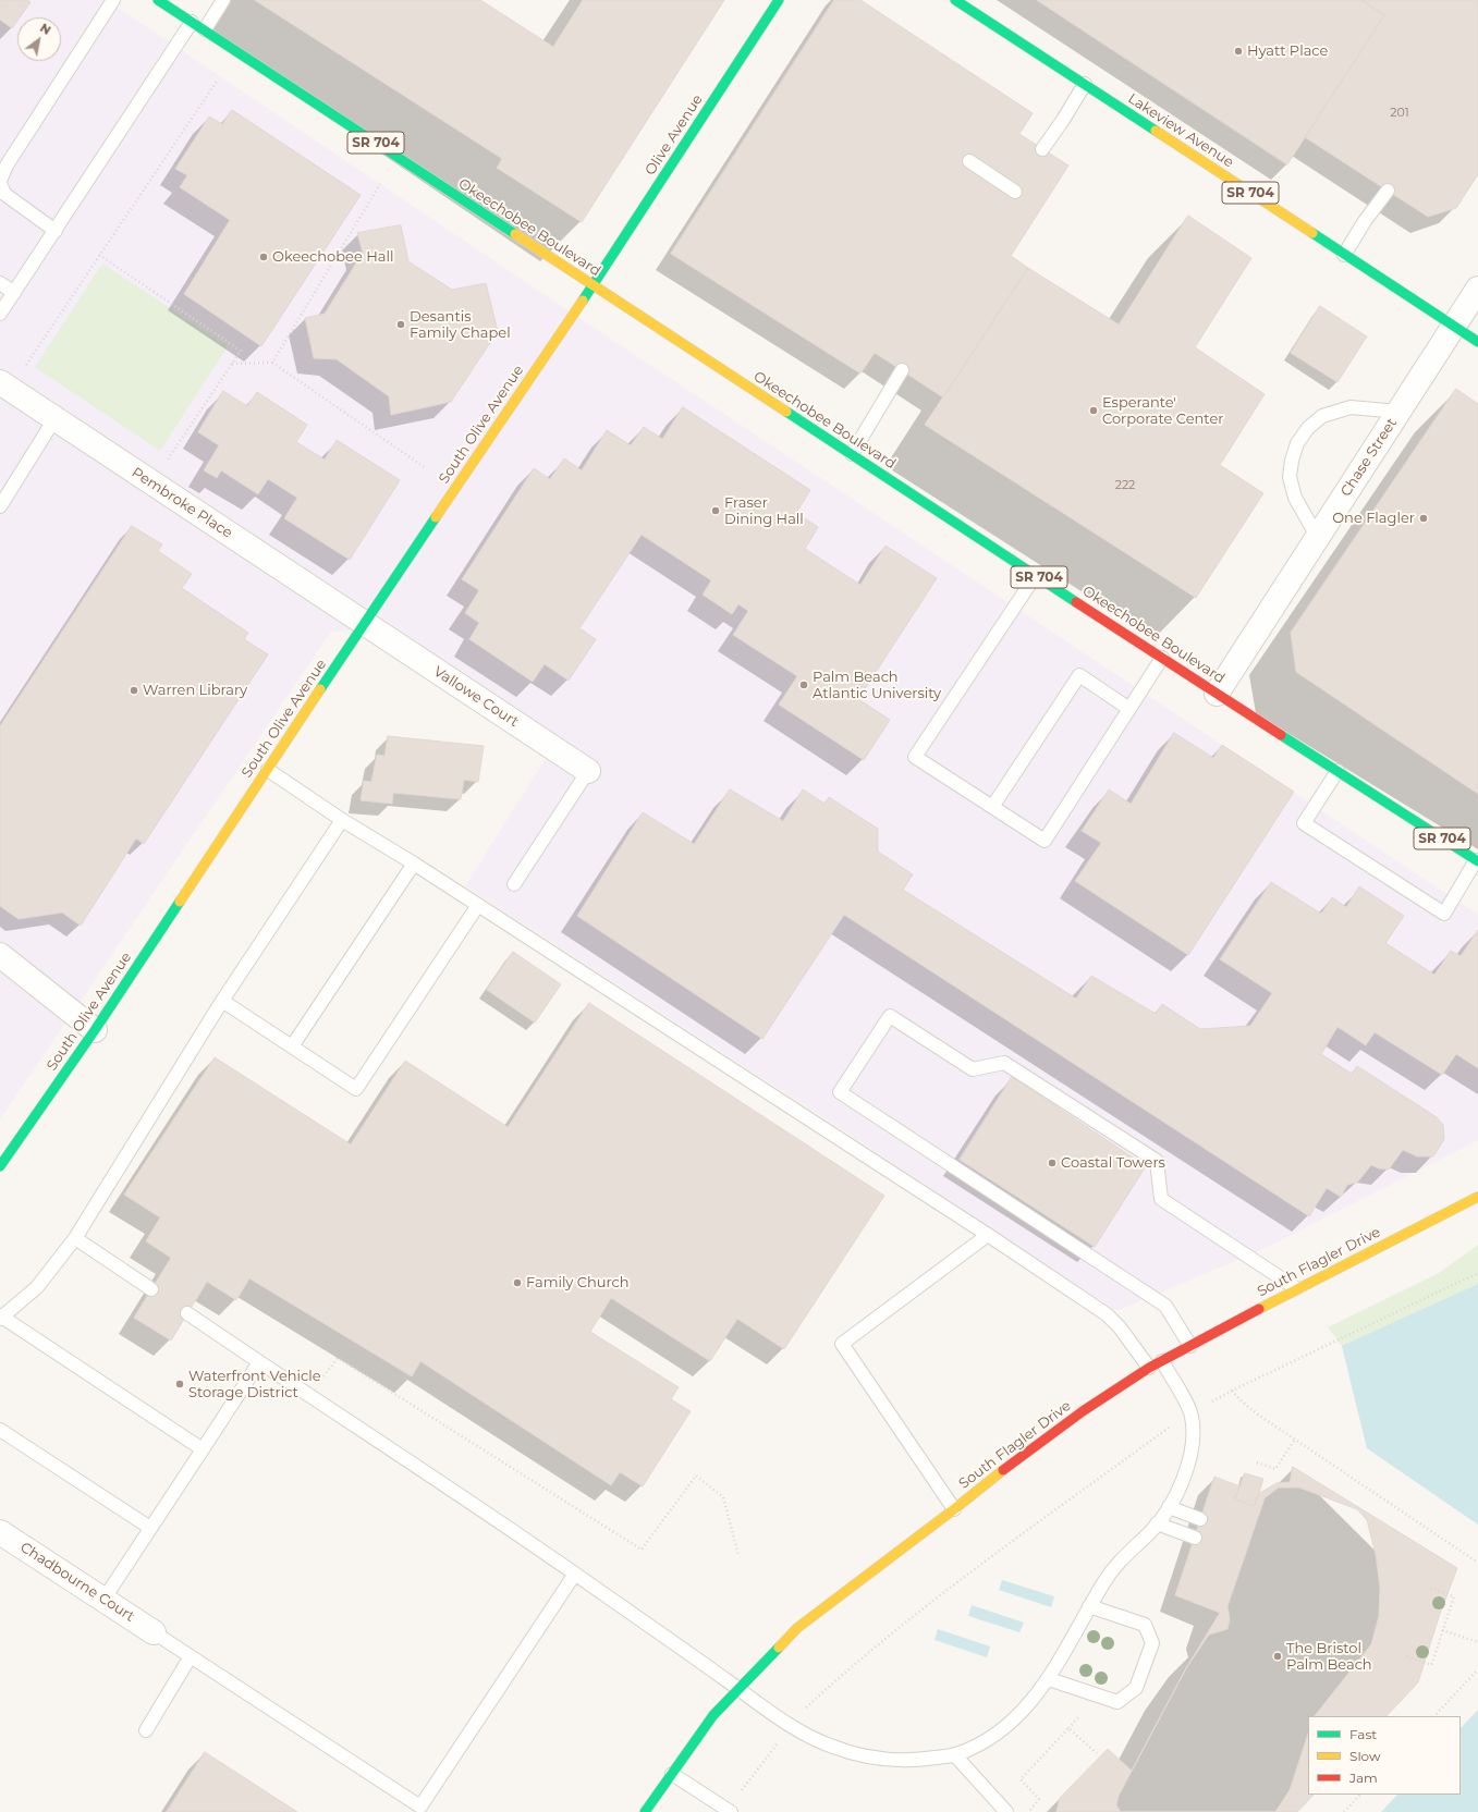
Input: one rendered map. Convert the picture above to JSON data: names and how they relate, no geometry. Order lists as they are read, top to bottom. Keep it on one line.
{"streets":{"street":["Lakeview Avenue","Olive Avenue","SR 704","Okeechobee Boulevard","South Olive Avenue","Chase Street","Pembroke Place","Vallowe Court","South Flagler Drive","Chadbourne Court"]},"crossings":[["Lakeview Avenue","Chase Street"],["Olive Avenue","Okeechobee Boulevard"],["Olive Avenue","South Olive Avenue"],["Okeechobee Boulevard","South Olive Avenue"],["Okeechobee Boulevard","Chase Street"],["South Olive Avenue","Pembroke Place"],["South Olive Avenue","Vallowe Court"],["Pembroke Place","Vallowe Court"]],"places":["Hyatt Place","Okeechobee Hall","Desantis Family Chapel","Esperante' Corporate Center","Fraser Dining Hall","One Flagler","Palm Beach Atlantic University","Warren Library","Coastal Towers","Family Church","Waterfront Vehicle Storage District","The Bristol Palm Beach"],"house_numbers":["201","222"],"legend":["Fast","Slow","Jam"],"north":"top right"}
